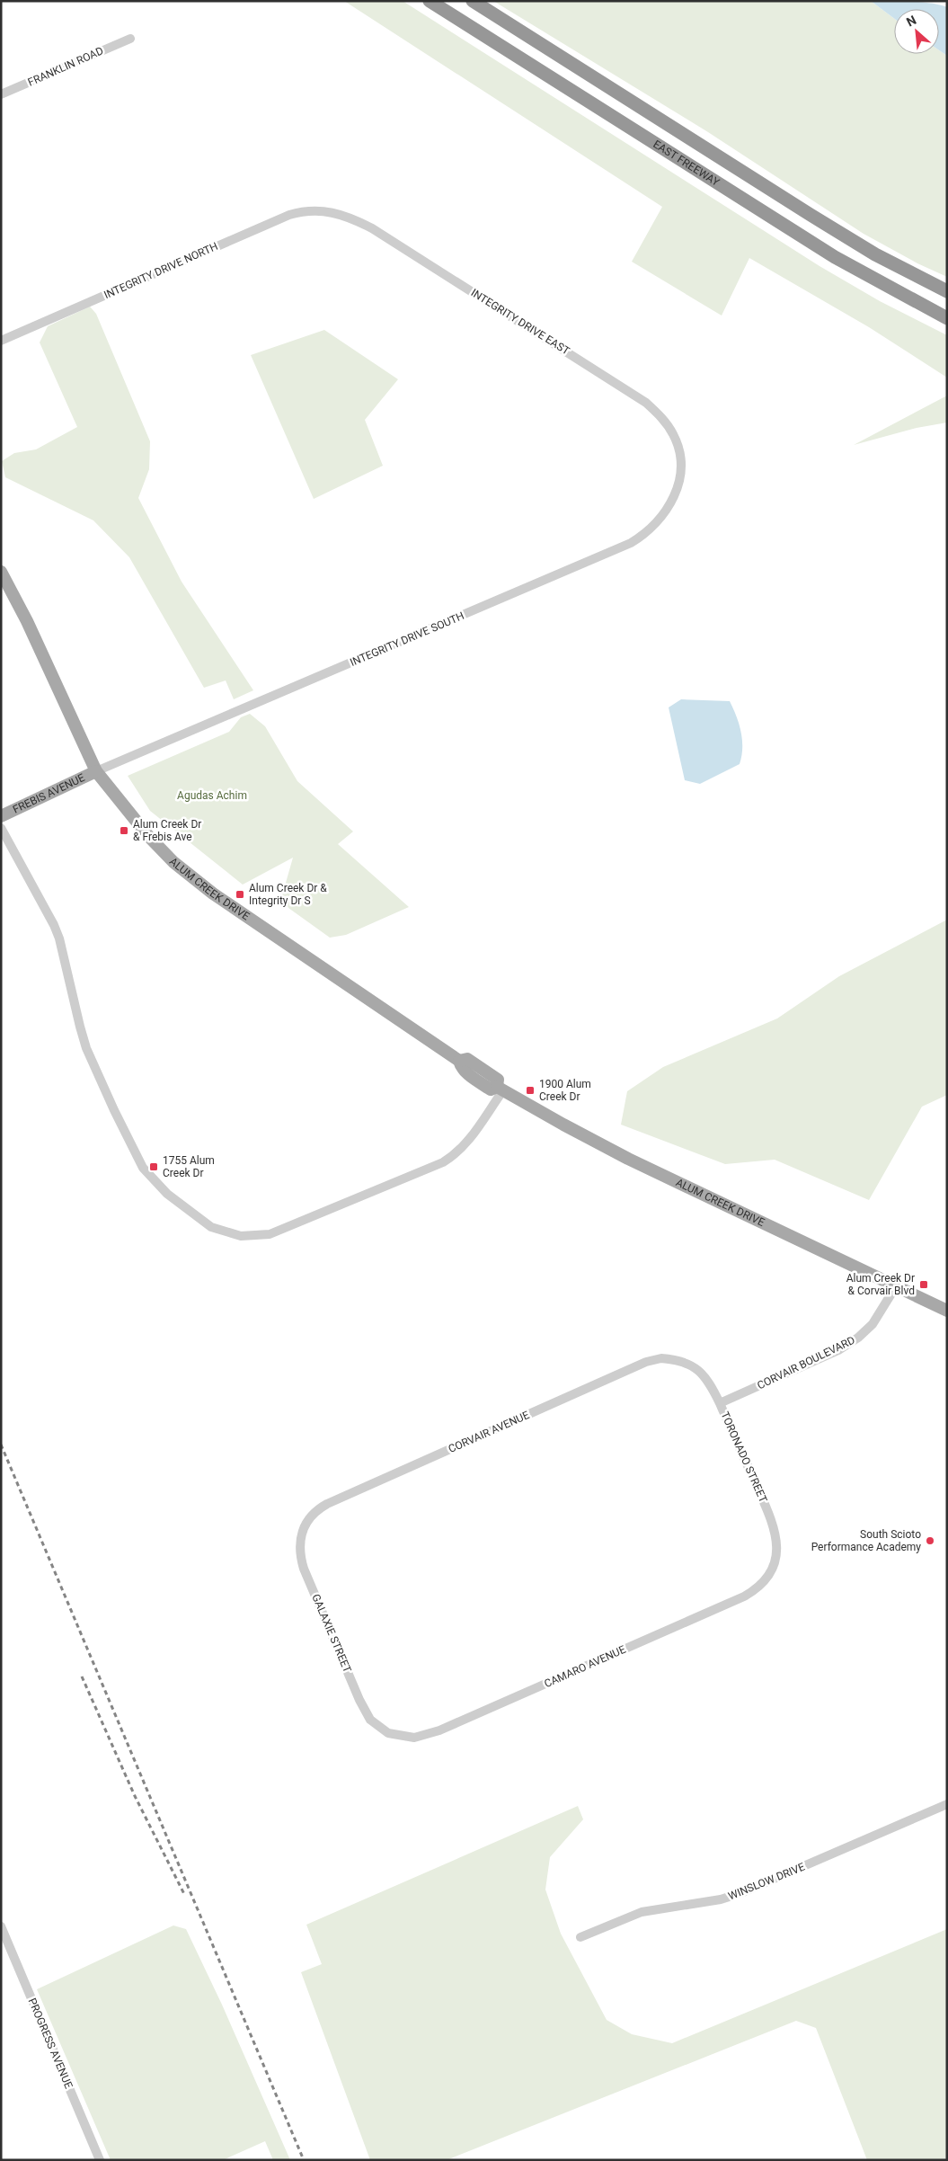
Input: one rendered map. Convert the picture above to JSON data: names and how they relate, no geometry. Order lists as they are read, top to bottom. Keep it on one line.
{"streets":{"highway":["EAST FREEWAY"],"main road":["FREBIS AVENUE","ALUM CREEK DRIVE"],"street":["FRANKLIN ROAD","INTEGRITY DRIVE NORTH","INTEGRITY DRIVE EAST","INTEGRITY DRIVE SOUTH","CORVAIR BOULEVARD","CORVAIR AVENUE","TORONADO STREET","GALAXIE STREET","CAMARO AVENUE","WINSLOW DRIVE","PROGRESS AVENUE"]},"crossings":[["INTEGRITY DRIVE NORTH","INTEGRITY DRIVE EAST"],["INTEGRITY DRIVE EAST","INTEGRITY DRIVE SOUTH"],["INTEGRITY DRIVE SOUTH","FREBIS AVENUE"],["INTEGRITY DRIVE SOUTH","ALUM CREEK DRIVE"],["FREBIS AVENUE","ALUM CREEK DRIVE"],["ALUM CREEK DRIVE","CORVAIR BOULEVARD"],["CORVAIR BOULEVARD","TORONADO STREET"],["CORVAIR AVENUE","TORONADO STREET"],["CORVAIR AVENUE","GALAXIE STREET"],["TORONADO STREET","CAMARO AVENUE"],["GALAXIE STREET","CAMARO AVENUE"]],"parks":["Agudas Achim"],"places":{"transit":["Alum Creek Dr & Frebis Ave","Alum Creek Dr & Integrity Dr S","1900 Alum Creek Dr","1755 Alum Creek Dr","Alum Creek Dr & Corvair Blvd"],"other":["South Scioto Performance Academy"]},"north":"top left"}
